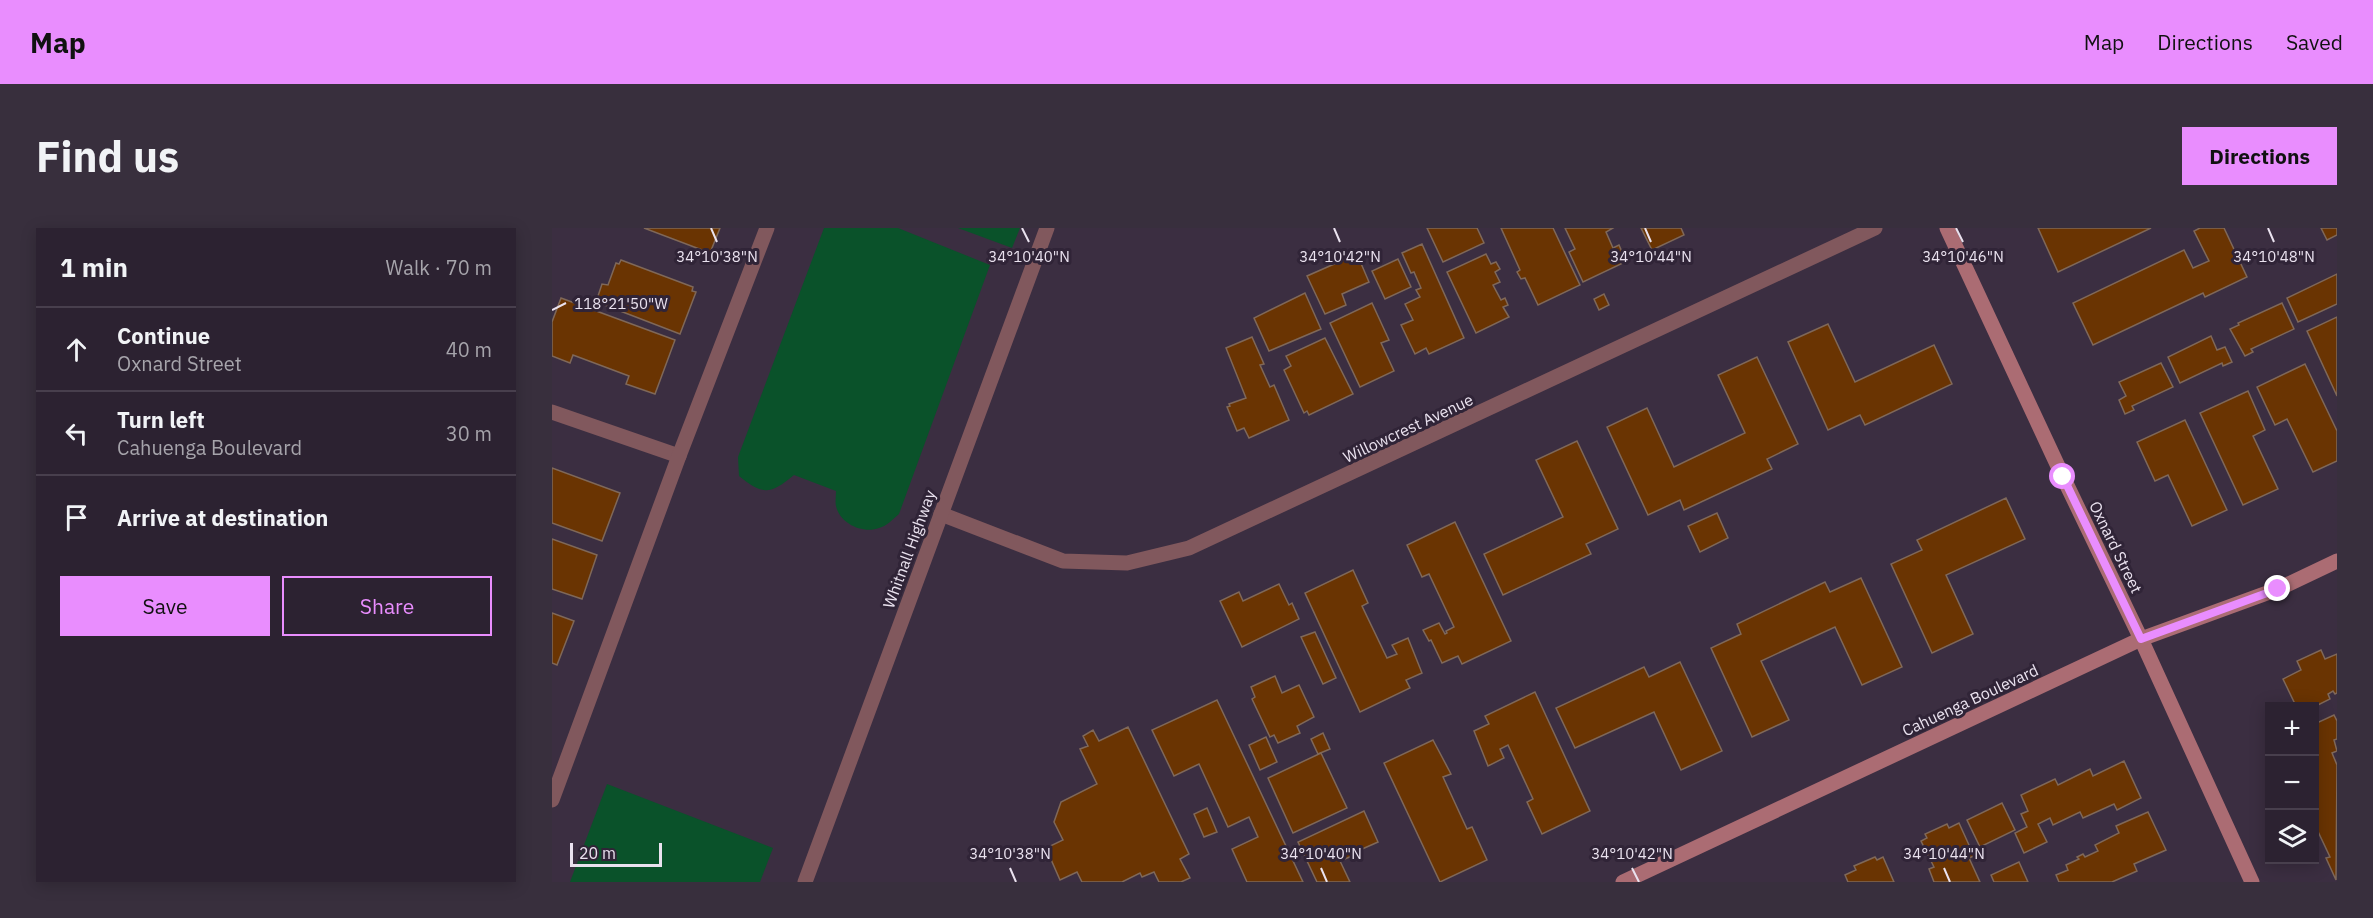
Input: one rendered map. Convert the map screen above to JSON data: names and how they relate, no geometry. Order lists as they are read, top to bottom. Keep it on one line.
{"streets":{"main road":["Oxnard Street","Cahuenga Boulevard"],"street":["Willowcrest Avenue","Whitnall Highway"]},"crossings":[["Willowcrest Avenue","Whitnall Highway"],["Oxnard Street","Cahuenga Boulevard"]],"scale_bar":"20 m","page":{"header":"Map","nav":["Map","Directions","Saved"],"buttons":["Directions",["Save","Share"]],"title":"Find us","heading":["1 min","Walk · 70 m"],"list":[["Continue","Oxnard Street","40 m"],["Turn left","Cahuenga Boulevard","30 m"],"Arrive at destination"],"map_buttons":["+","−"],"scale":"20 m"},"coordinates":["34°10'38\"N","34°10'40\"N","34°10'42\"N","34°10'44\"N","34°10'46\"N","34°10'48\"N","118°21'50\"W"]}
